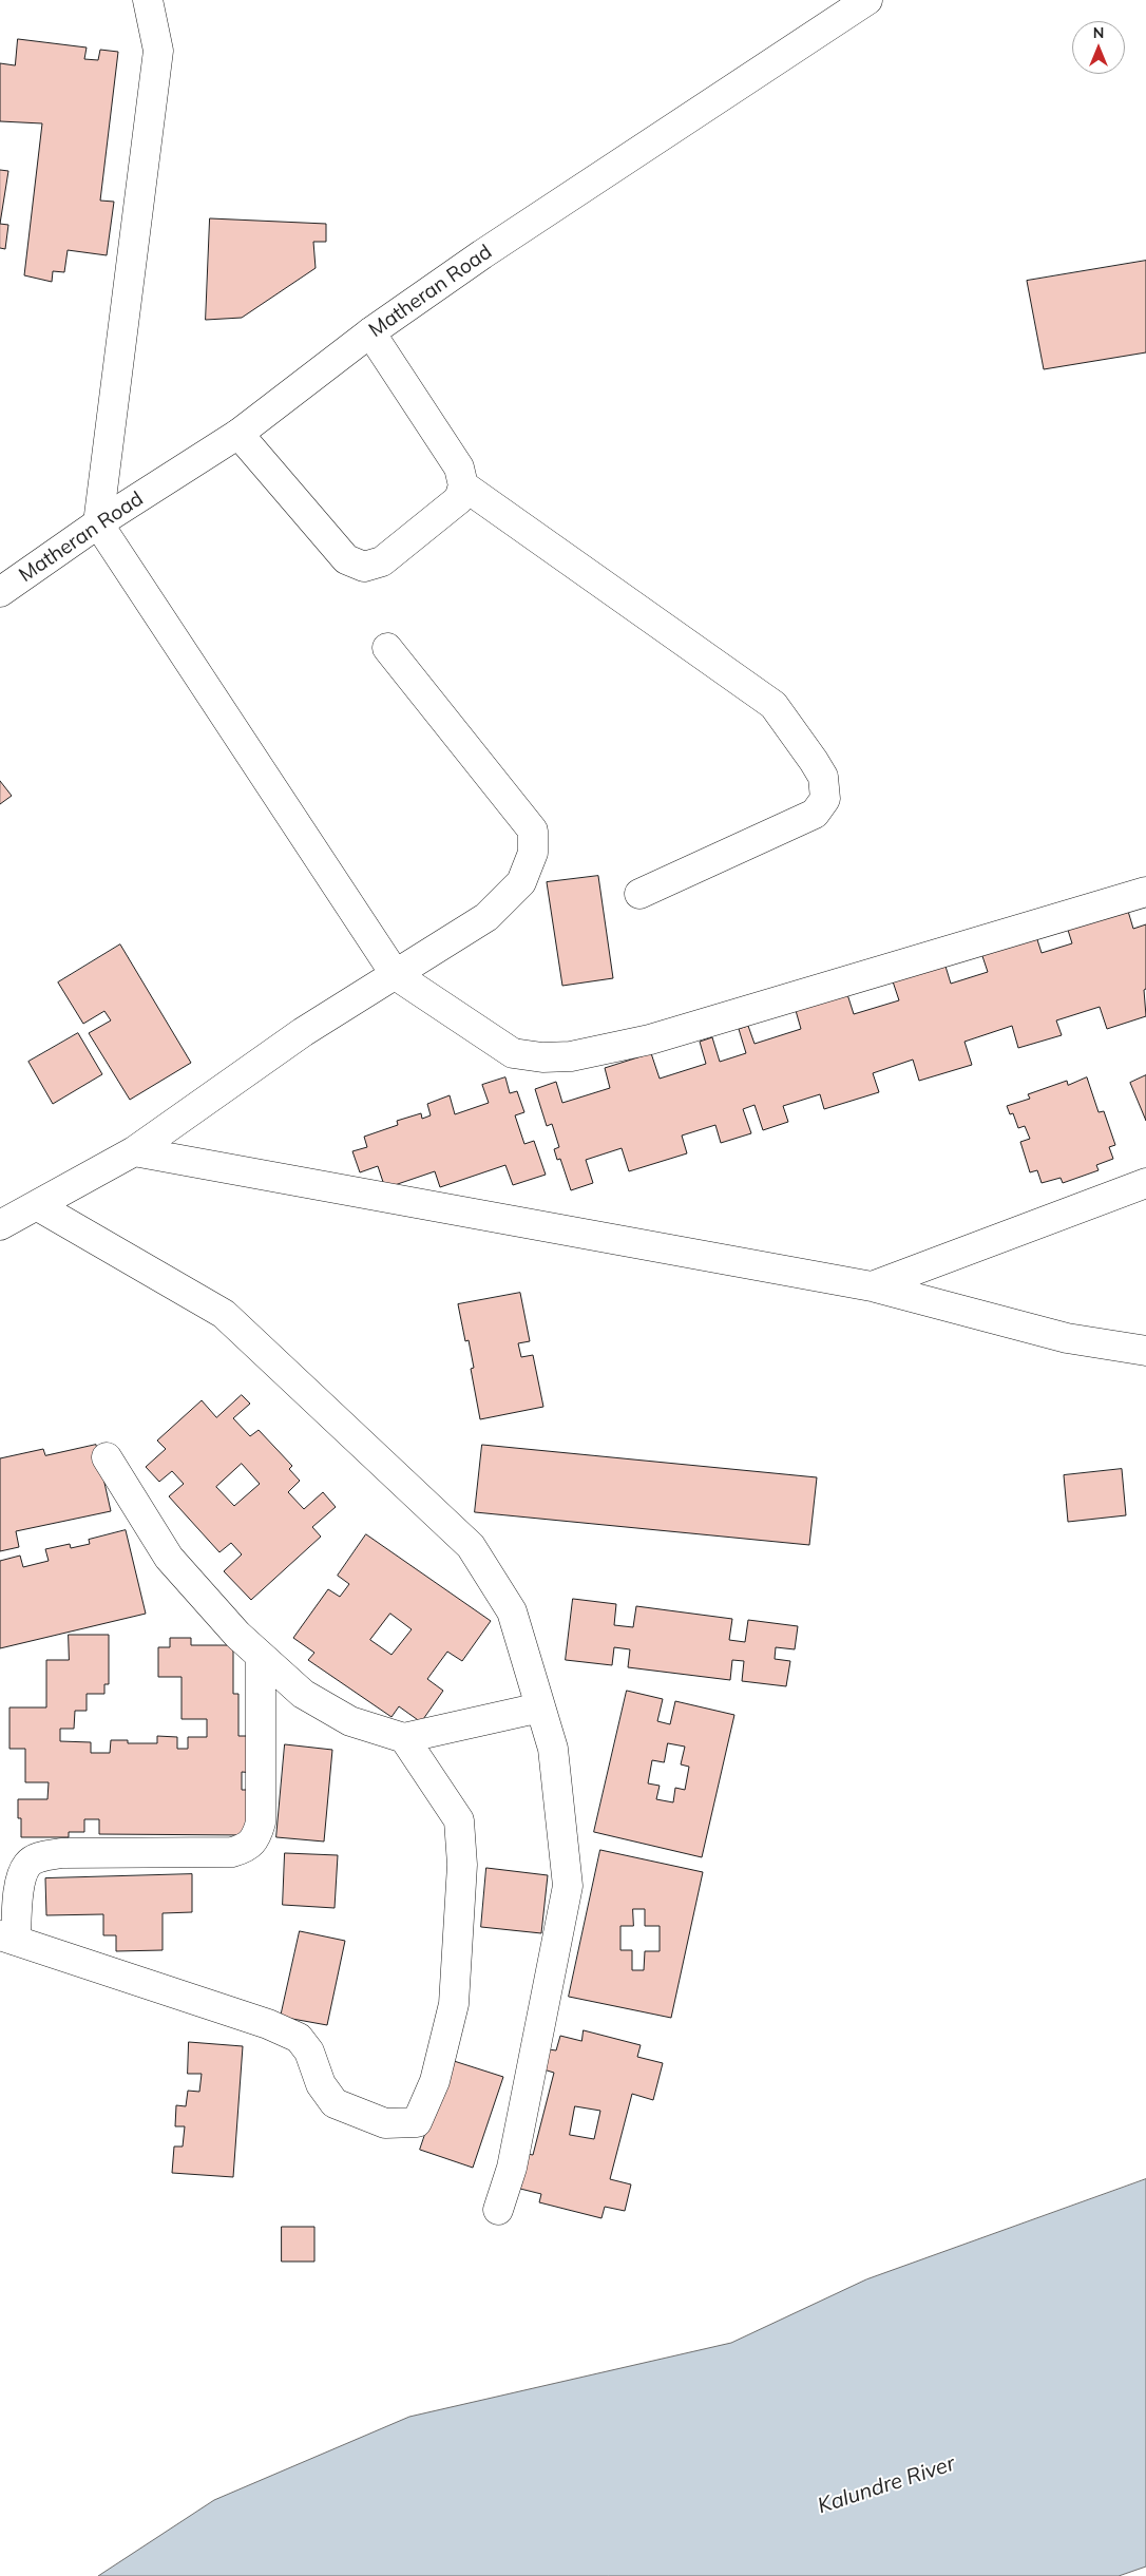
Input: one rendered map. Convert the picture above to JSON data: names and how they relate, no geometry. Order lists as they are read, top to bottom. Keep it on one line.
{"streets":{"street":["Matheran Road"]},"water":["Kalundre River"],"north":"top"}
